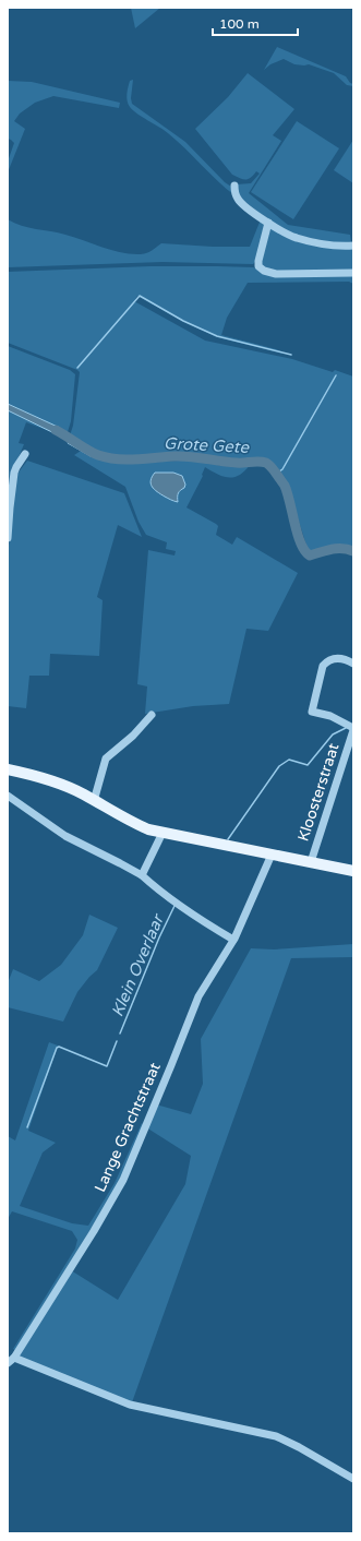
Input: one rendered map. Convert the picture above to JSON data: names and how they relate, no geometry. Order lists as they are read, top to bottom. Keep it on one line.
{"streets":{"street":["Kloosterstraat","Lange Grachtstraat"]},"water":["Grote Gete","Klein Overlaar"],"scale_bar":"100 m"}
